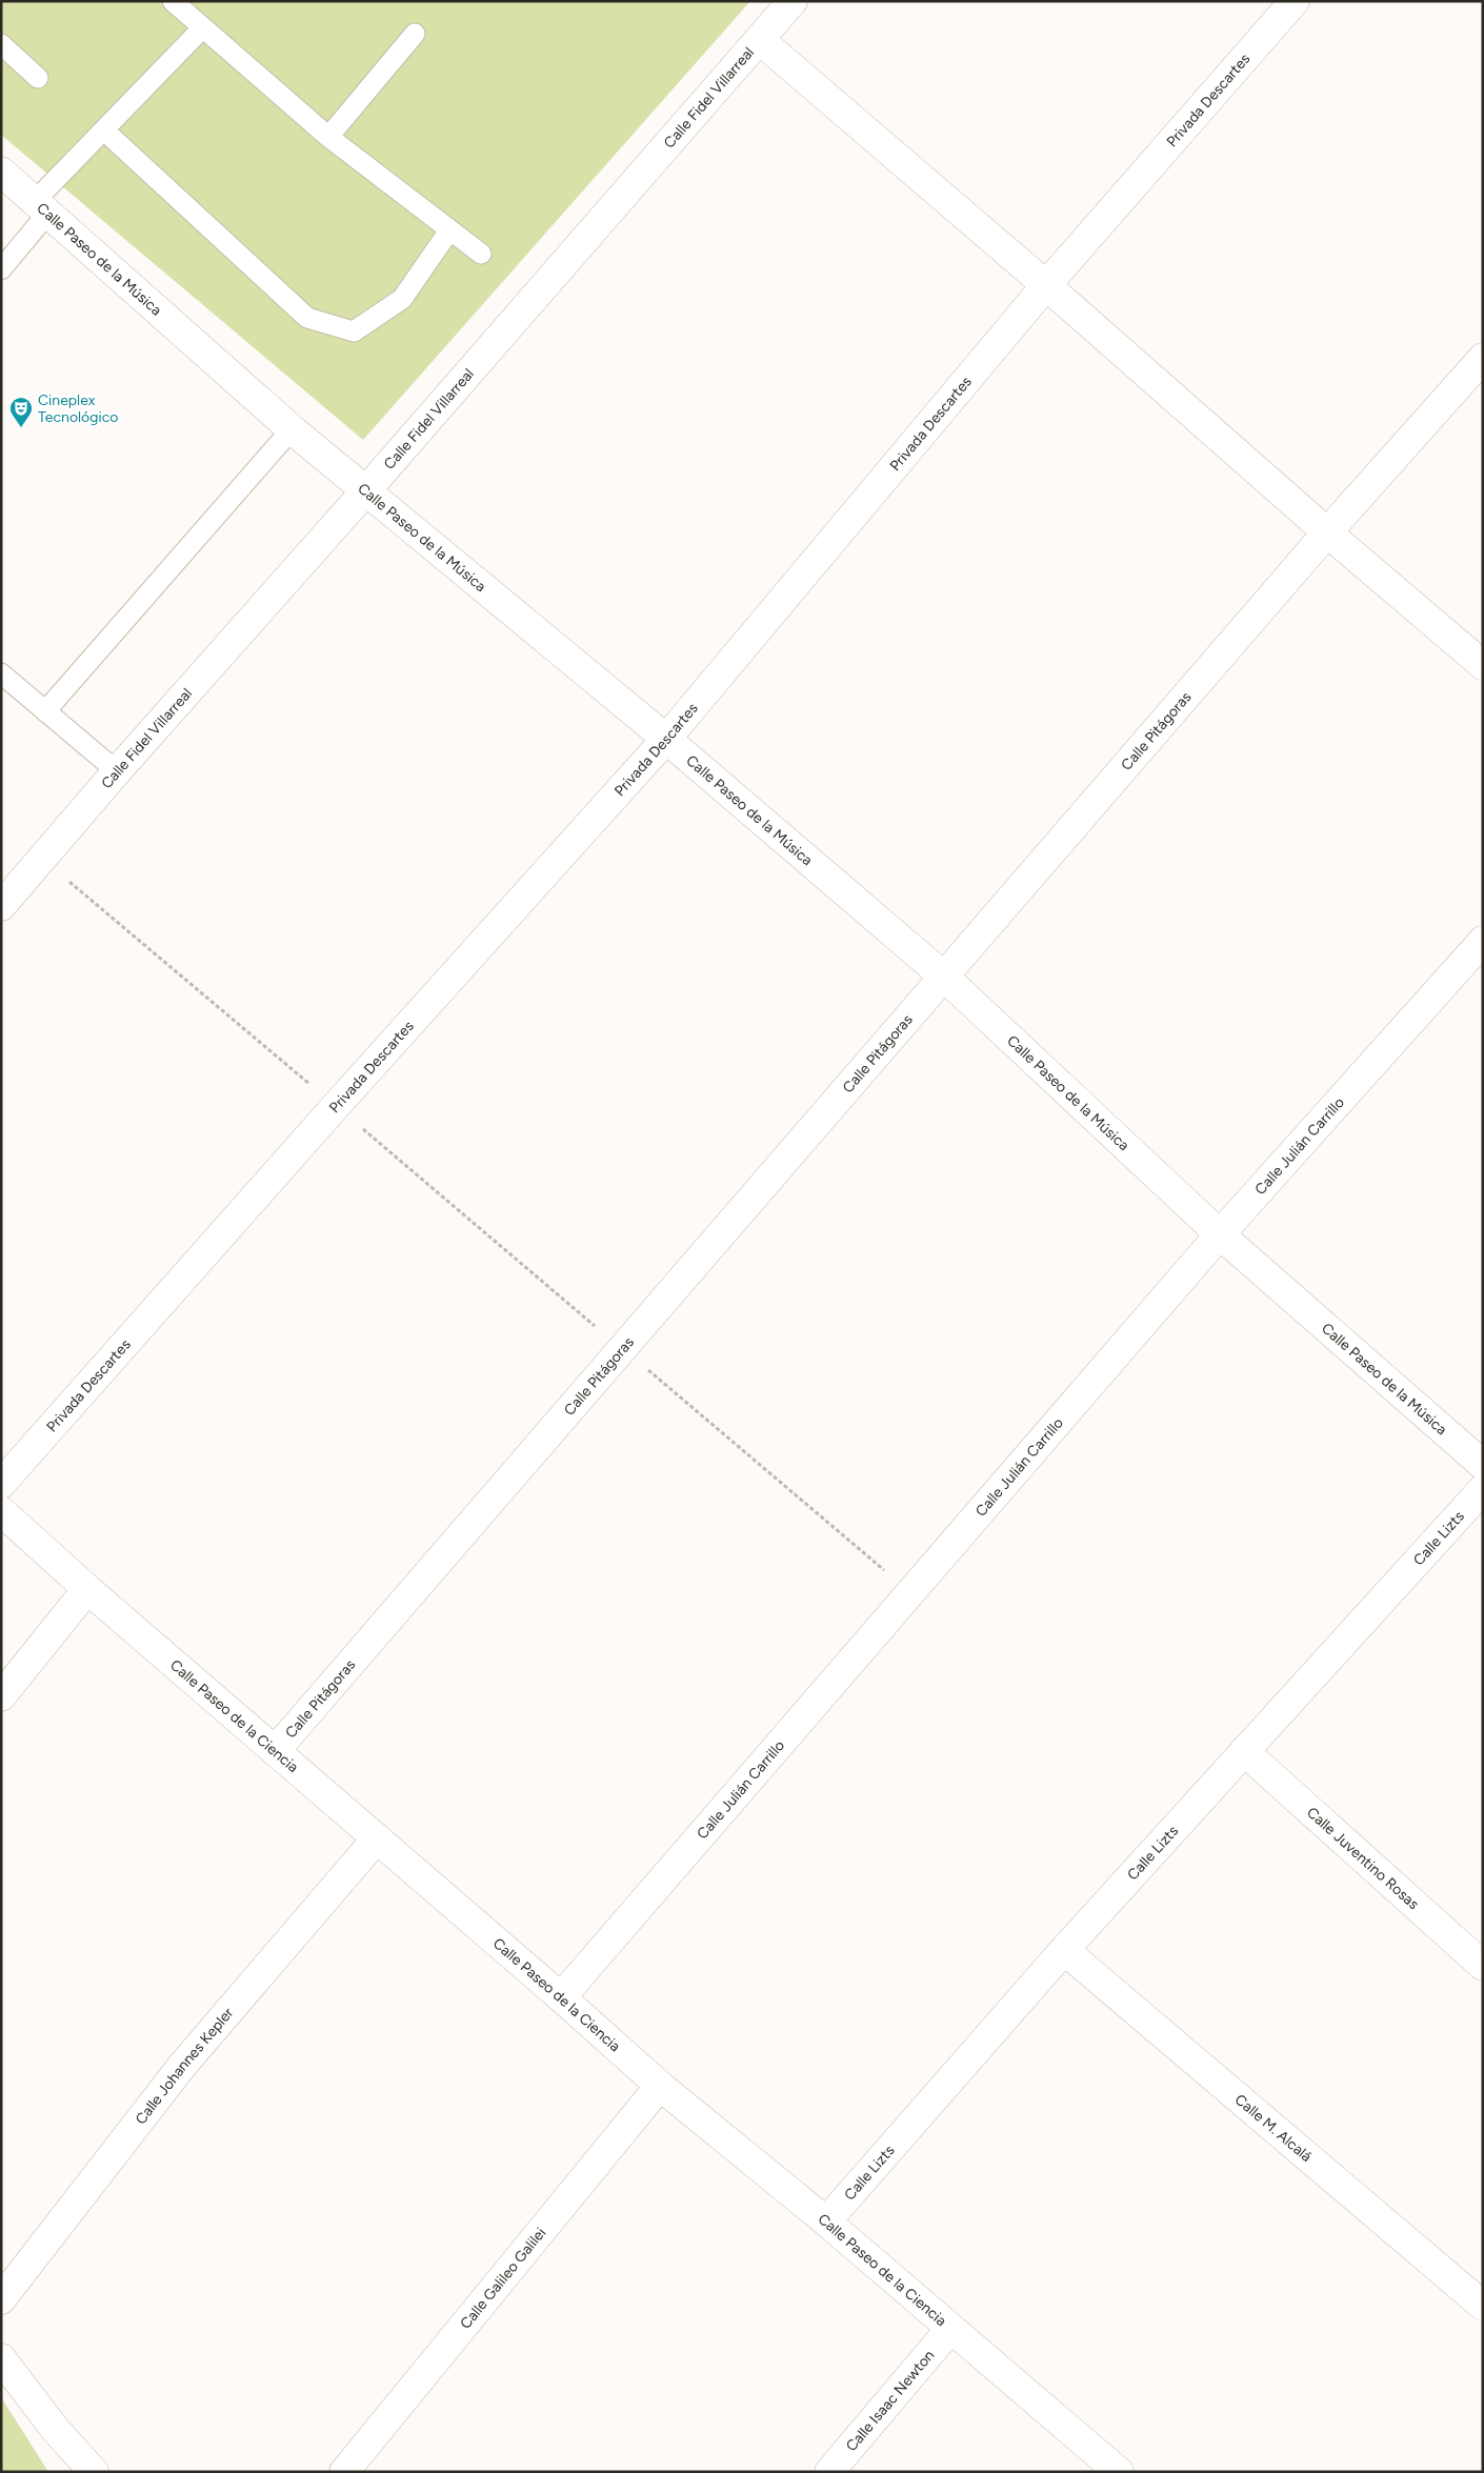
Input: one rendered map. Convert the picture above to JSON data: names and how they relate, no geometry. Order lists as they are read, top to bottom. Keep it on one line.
{"streets":{"street":["Calle Fidel Villarreal","Privada Descartes","Calle Paseo de la Música","Calle Pitágoras","Calle Julián Carrillo","Calle Lizts","Calle Paseo de la Ciencia","Calle Juventino Rosas","Calle Johannes Kepler","Calle M. Alcalá","Calle Galileo Galilei","Calle Isaac Newton"]},"crossings":[["Calle Fidel Villarreal","Calle Paseo de la Música"],["Privada Descartes","Calle Paseo de la Música"],["Calle Paseo de la Música","Calle Pitágoras"],["Calle Paseo de la Música","Calle Julián Carrillo"],["Calle Pitágoras","Calle Paseo de la Ciencia"],["Calle Julián Carrillo","Calle Paseo de la Ciencia"],["Calle Lizts","Calle Paseo de la Ciencia"],["Calle Lizts","Calle Juventino Rosas"],["Calle Lizts","Calle M. Alcalá"],["Calle Paseo de la Ciencia","Calle Johannes Kepler"],["Calle Paseo de la Ciencia","Calle Galileo Galilei"],["Calle Paseo de la Ciencia","Calle Isaac Newton"]],"places":{"theatre":["Cineplex Tecnológico"]}}
